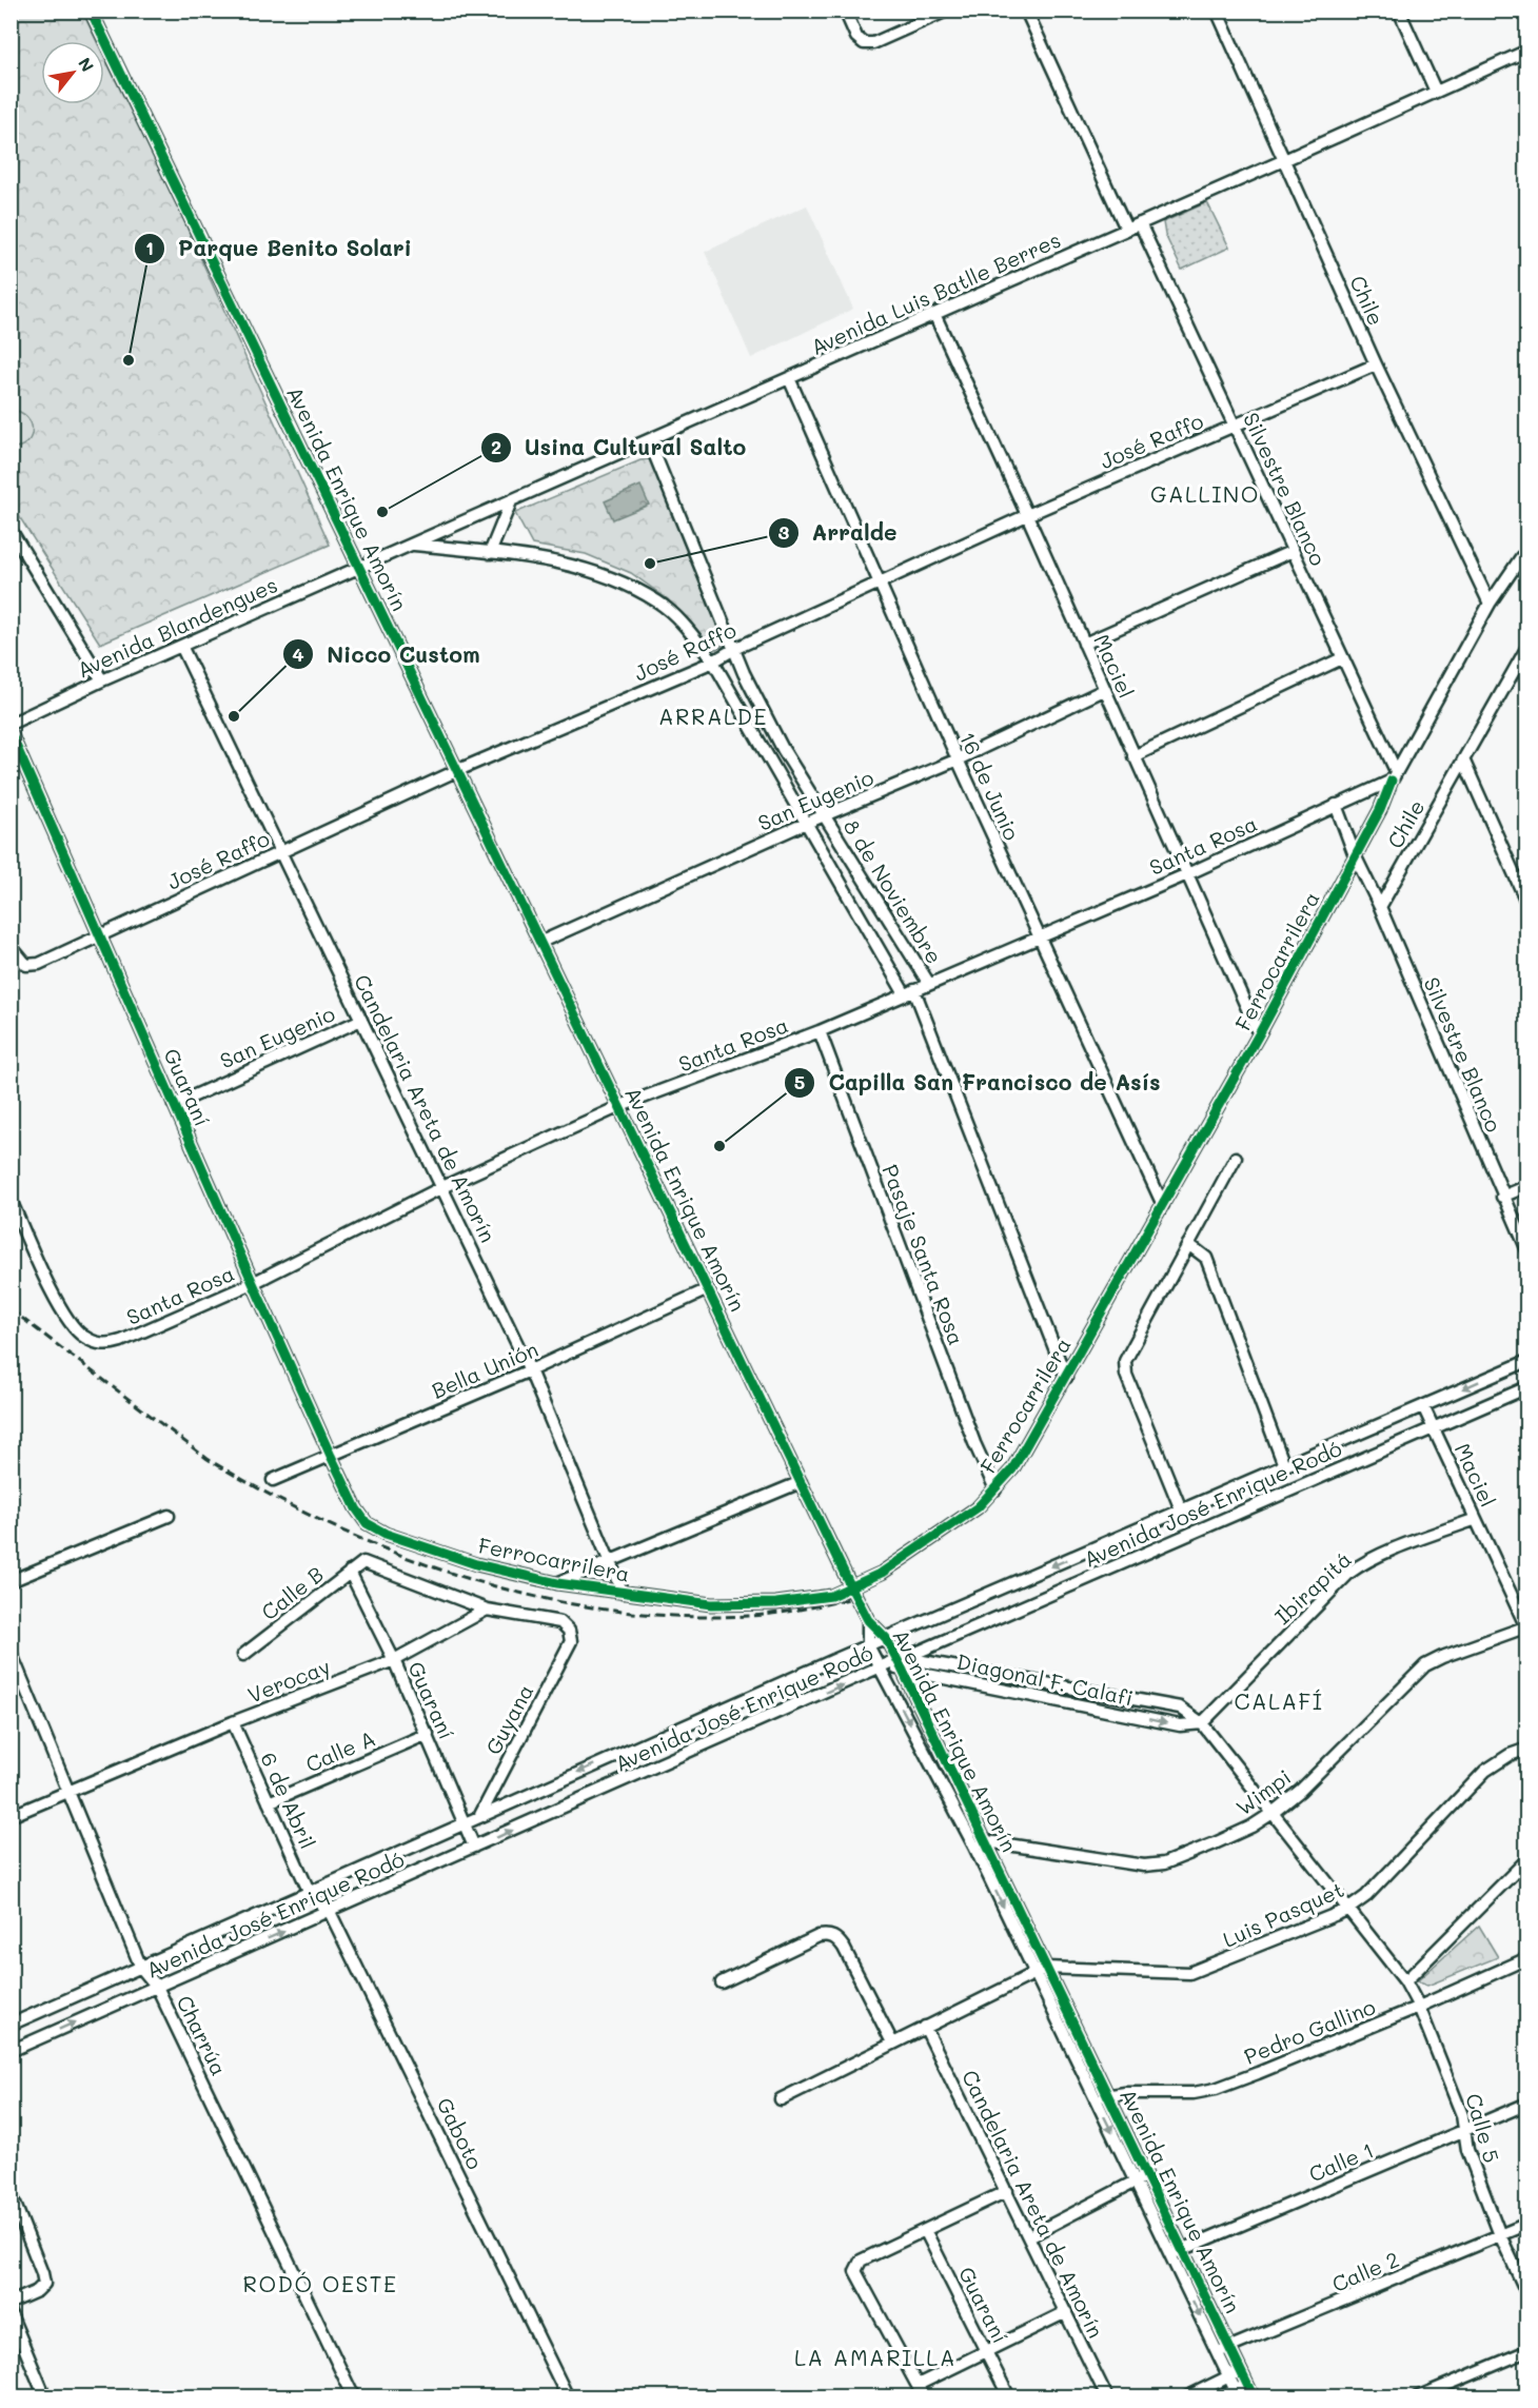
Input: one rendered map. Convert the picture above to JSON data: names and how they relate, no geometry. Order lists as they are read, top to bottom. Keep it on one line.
{"streets":{"street":["Avenida Luis Batlle Berres","Chile","José Raffo","Silvestre Blanco","Avenida Enrique Amorín","Avenida Blandengues","Maciel","16 de Junio","San Eugenio","Santa Rosa","8 de Noviembre","Ferrocarrilera","Guaraní","Candelaria Areta de Amorín","Pasaje Santa Rosa","Bella Unión","Avenida José Enrique Rodó","Ibirapitá","Calle B","Diagonal F. Calafi","Verocay","Guyana","Calle A","Wimpi","6 de Abril","Luis Pasquet","Pedro Gallino","Charrúa","Calle 5","Gaboto","Calle 1","Calle 2"]},"crossings":[["Avenida Luis Batlle Berres","Chile"],["Avenida Luis Batlle Berres","Silvestre Blanco"],["Avenida Luis Batlle Berres","Avenida Enrique Amorín"],["Avenida Luis Batlle Berres","Avenida Blandengues"],["Avenida Luis Batlle Berres","Maciel"],["Avenida Luis Batlle Berres","16 de Junio"],["Avenida Luis Batlle Berres","8 de Noviembre"],["Chile","José Raffo"],["Chile","Silvestre Blanco"],["Chile","Ferrocarrilera"],["José Raffo","Silvestre Blanco"],["José Raffo","Avenida Enrique Amorín"],["José Raffo","Maciel"],["José Raffo","16 de Junio"],["José Raffo","8 de Noviembre"],["José Raffo","Guaraní"],["José Raffo","Candelaria Areta de Amorín"],["Silvestre Blanco","Santa Rosa"],["Silvestre Blanco","Ferrocarrilera"],["Avenida Enrique Amorín","Avenida Blandengues"],["Avenida Enrique Amorín","San Eugenio"],["Avenida Enrique Amorín","Santa Rosa"],["Avenida Enrique Amorín","Ferrocarrilera"],["Avenida Enrique Amorín","Bella Unión"],["Avenida Enrique Amorín","Avenida José Enrique Rodó"],["Avenida Enrique Amorín","Diagonal F. Calafi"],["Avenida Enrique Amorín","Wimpi"],["Avenida Enrique Amorín","Luis Pasquet"],["Avenida Enrique Amorín","Pedro Gallino"],["Avenida Enrique Amorín","Calle 1"],["Avenida Enrique Amorín","Calle 2"],["Avenida Blandengues","Candelaria Areta de Amorín"],["Maciel","San Eugenio"],["Maciel","Santa Rosa"],["Maciel","Ferrocarrilera"],["Maciel","Avenida José Enrique Rodó"],["Maciel","Ibirapitá"],["Maciel","Wimpi"],["16 de Junio","San Eugenio"],["16 de Junio","Santa Rosa"],["16 de Junio","Ferrocarrilera"],["San Eugenio","8 de Noviembre"],["San Eugenio","Guaraní"],["San Eugenio","Candelaria Areta de Amorín"],["Santa Rosa","8 de Noviembre"],["Santa Rosa","Ferrocarrilera"],["Santa Rosa","Guaraní"],["Santa Rosa","Candelaria Areta de Amorín"],["Santa Rosa","Pasaje Santa Rosa"],["8 de Noviembre","Ferrocarrilera"],["Ferrocarrilera","Guaraní"],["Ferrocarrilera","Candelaria Areta de Amorín"],["Ferrocarrilera","Pasaje Santa Rosa"],["Ferrocarrilera","Bella Unión"],["Guaraní","Bella Unión"],["Guaraní","Avenida José Enrique Rodó"],["Guaraní","Calle B"],["Guaraní","Verocay"],["Guaraní","Calle A"],["Candelaria Areta de Amorín","Bella Unión"],["Candelaria Areta de Amorín","Luis Pasquet"],["Avenida José Enrique Rodó","Diagonal F. Calafi"],["Avenida José Enrique Rodó","Guyana"],["Avenida José Enrique Rodó","6 de Abril"],["Avenida José Enrique Rodó","Charrúa"],["Avenida José Enrique Rodó","Gaboto"],["Ibirapitá","Diagonal F. Calafi"],["Calle B","Verocay"],["Calle B","Guyana"],["Diagonal F. Calafi","Wimpi"],["Diagonal F. Calafi","Luis Pasquet"],["Diagonal F. Calafi","Pedro Gallino"],["Diagonal F. Calafi","Calle 5"],["Verocay","Guyana"],["Verocay","6 de Abril"],["Verocay","Charrúa"],["Calle A","6 de Abril"],["6 de Abril","Gaboto"],["Pedro Gallino","Calle 5"],["Calle 5","Calle 1"],["Calle 5","Calle 2"]],"districts":["GALLINO","ARRALDE","CALAFÍ","RODÓ OESTE","LA AMARILLA"],"places":["Parque Benito Solari","Usina Cultural Salto","Arralde","Nicco Custom","Capilla San Francisco de Asís"],"north":"top right"}
